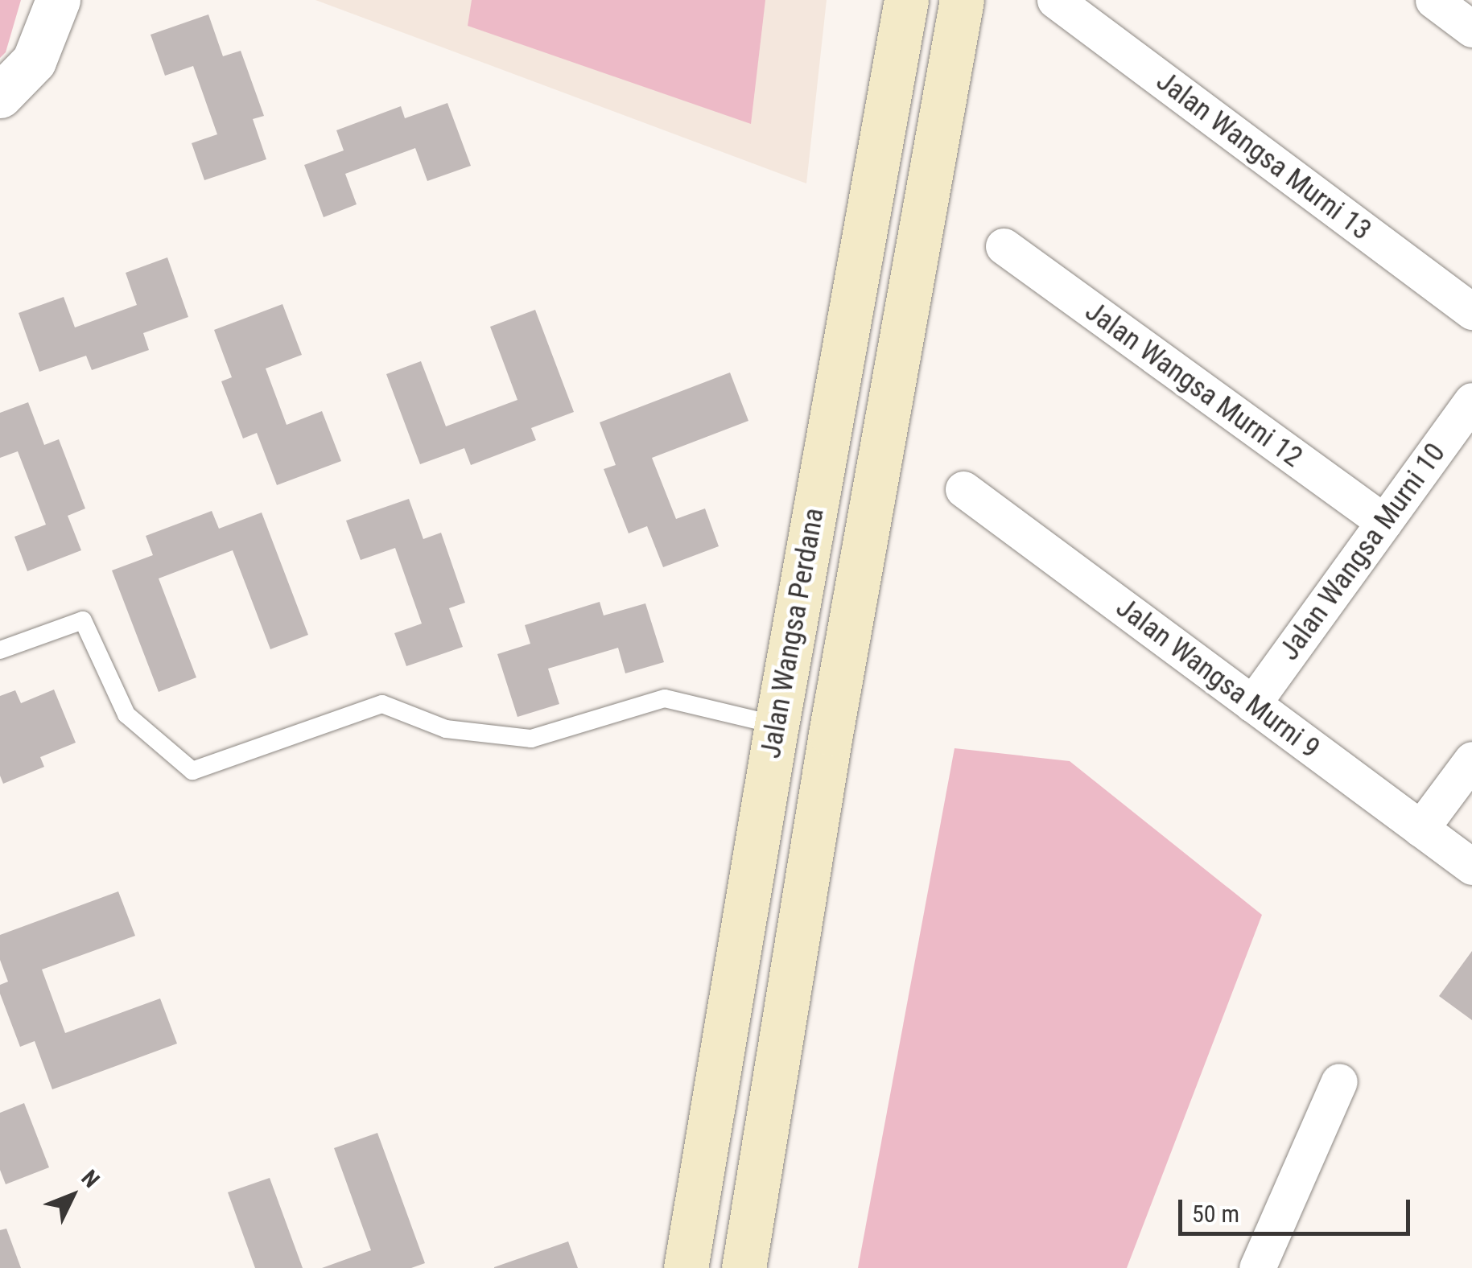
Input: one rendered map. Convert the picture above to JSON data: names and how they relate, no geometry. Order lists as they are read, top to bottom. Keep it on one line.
{"streets":{"main road":["Jalan Wangsa Perdana"],"street":["Jalan Wangsa Murni 13","Jalan Wangsa Murni 12","Jalan Wangsa Murni 10","Jalan Wangsa Murni 9"]},"crossings":[["Jalan Wangsa Murni 12","Jalan Wangsa Murni 10"],["Jalan Wangsa Murni 10","Jalan Wangsa Murni 9"]],"scale_bar":"50 m","north":"top right"}
